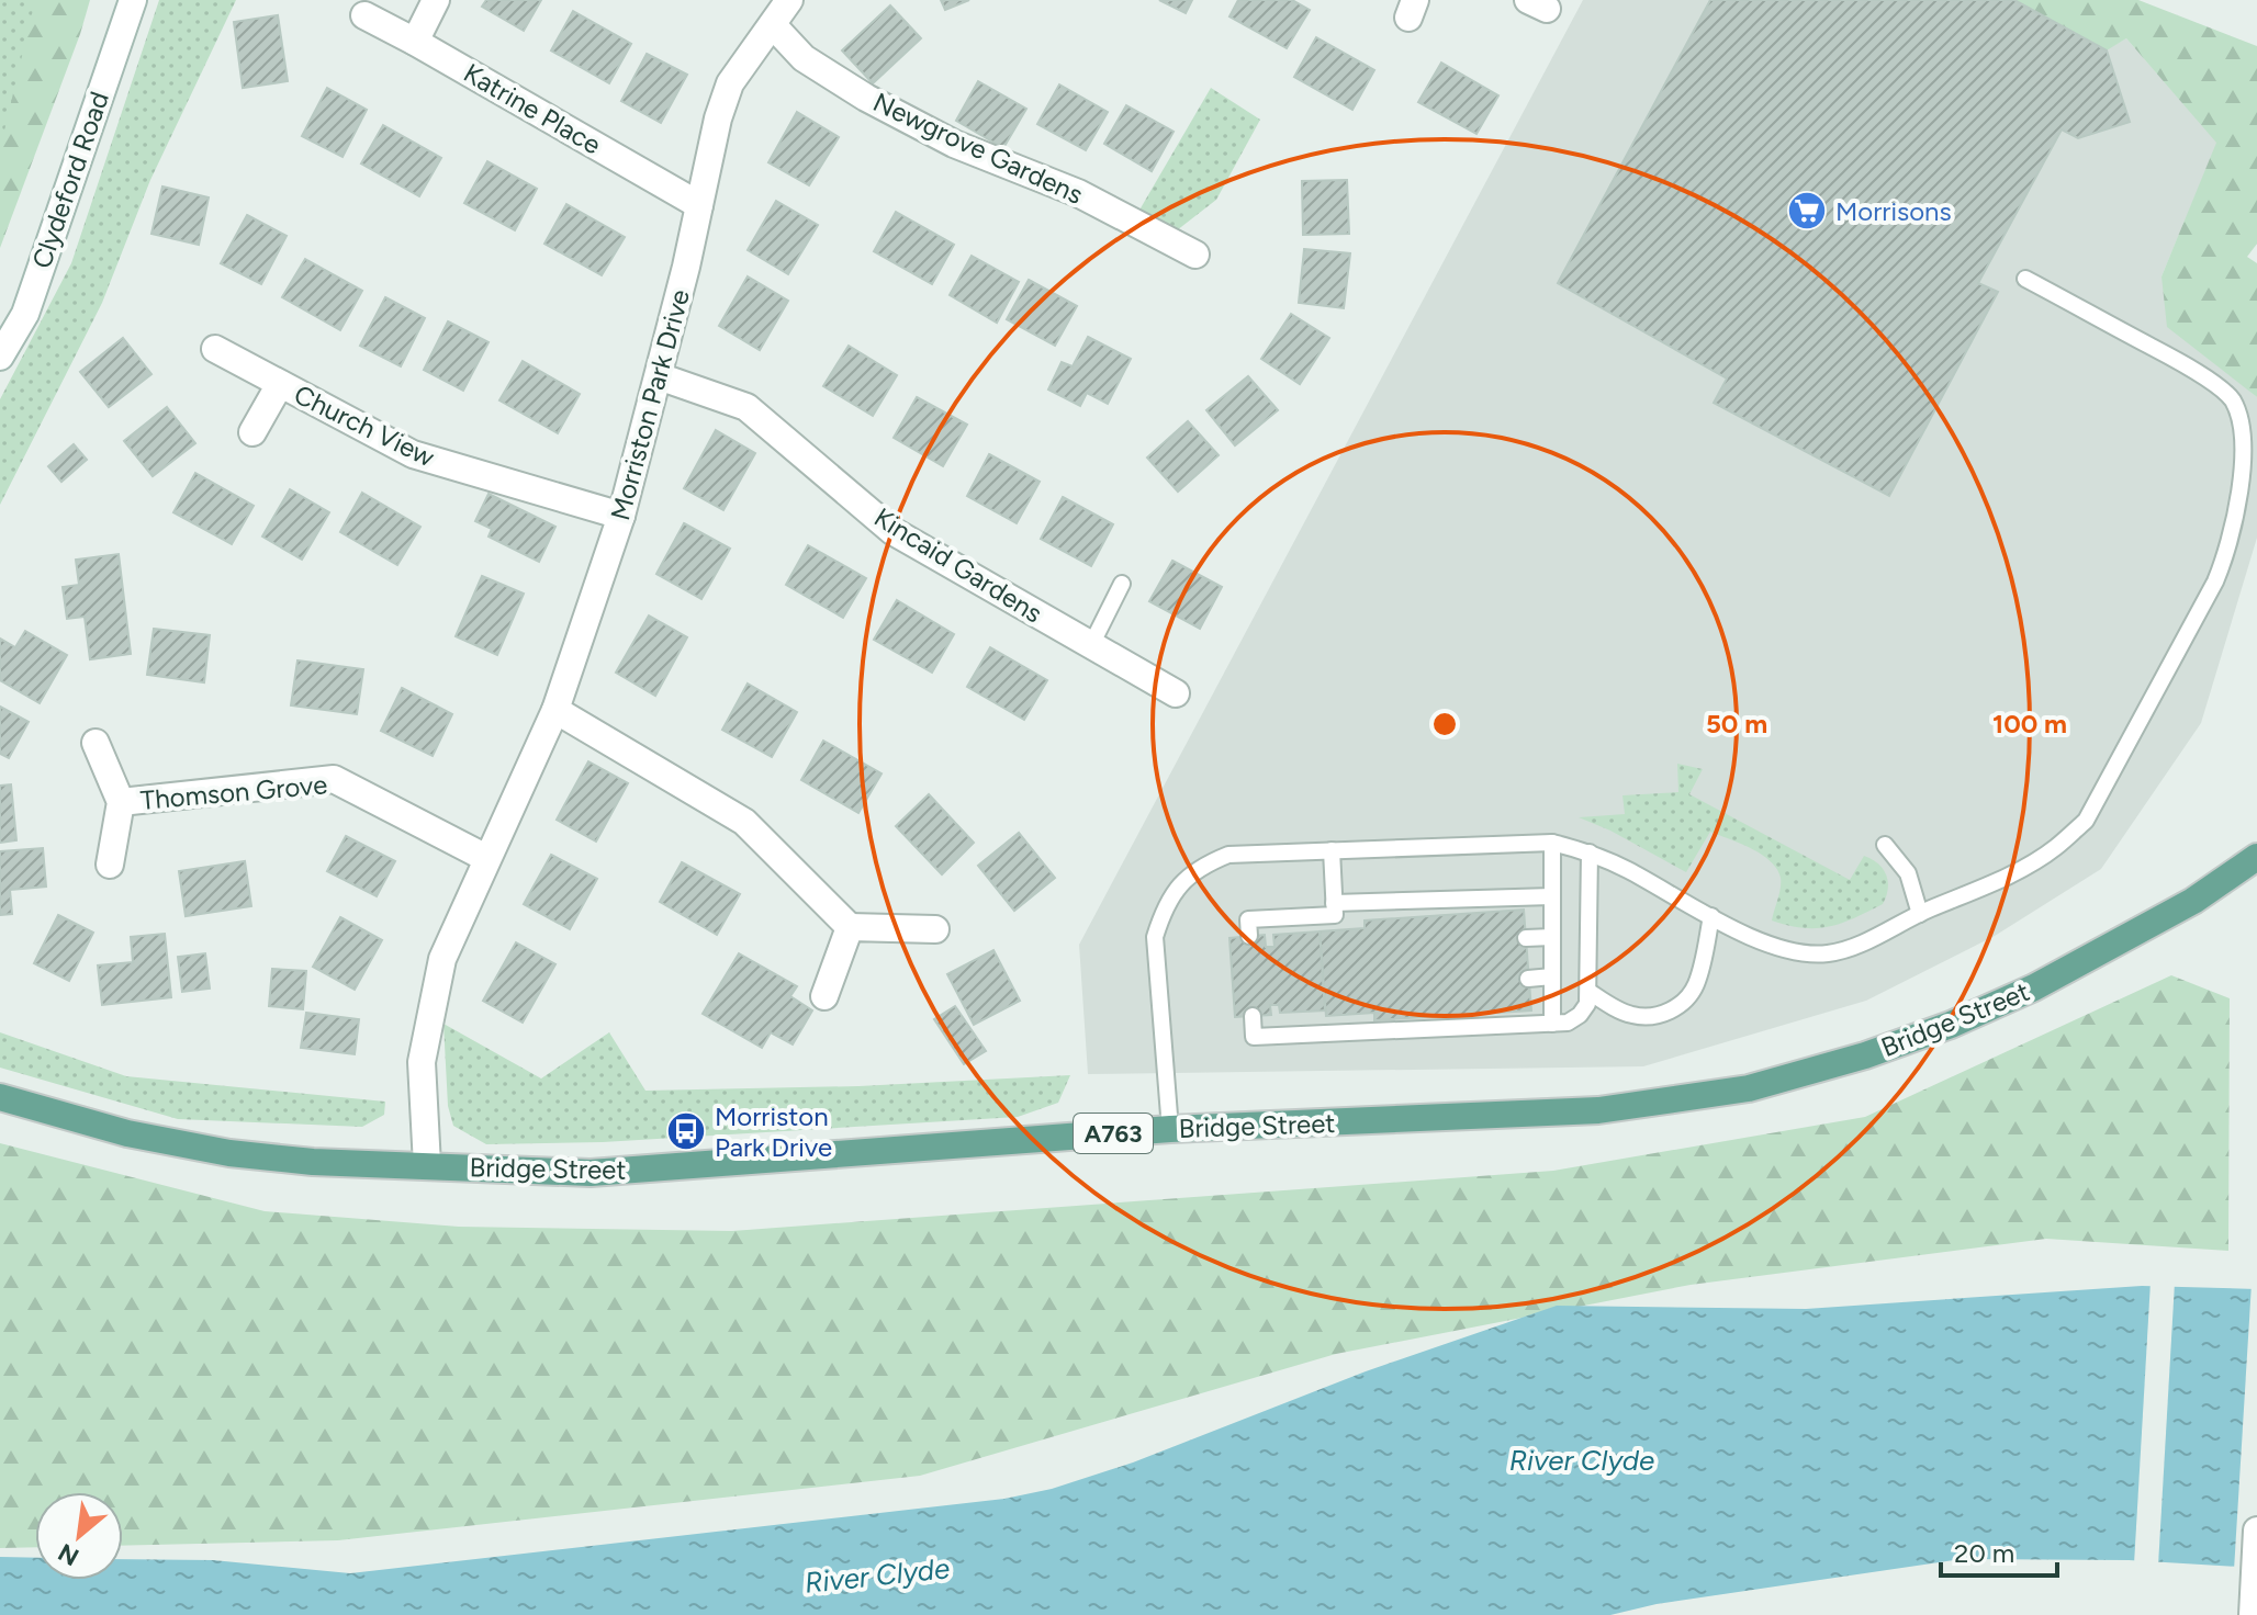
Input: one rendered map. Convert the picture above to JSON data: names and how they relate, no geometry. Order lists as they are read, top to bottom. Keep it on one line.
{"streets":{"main road":["Bridge Street","A763"],"street":["Katrine Place","Newgrove Gardens","Clydeford Road","Morriston Park Drive","Church View","Kincaid Gardens","Thomson Grove"]},"crossings":[["Katrine Place","Morriston Park Drive"],["Newgrove Gardens","Morriston Park Drive"],["Morriston Park Drive","Church View"],["Morriston Park Drive","Kincaid Gardens"],["Morriston Park Drive","Thomson Grove"],["Morriston Park Drive","Bridge Street"]],"water":["River Clyde"],"places":{"supermarket":["Morrisons"],"bus stop":["Morriston Park Drive"]},"scale_bar":"20 m","north":"bottom left","rings":["50 m","100 m"]}
